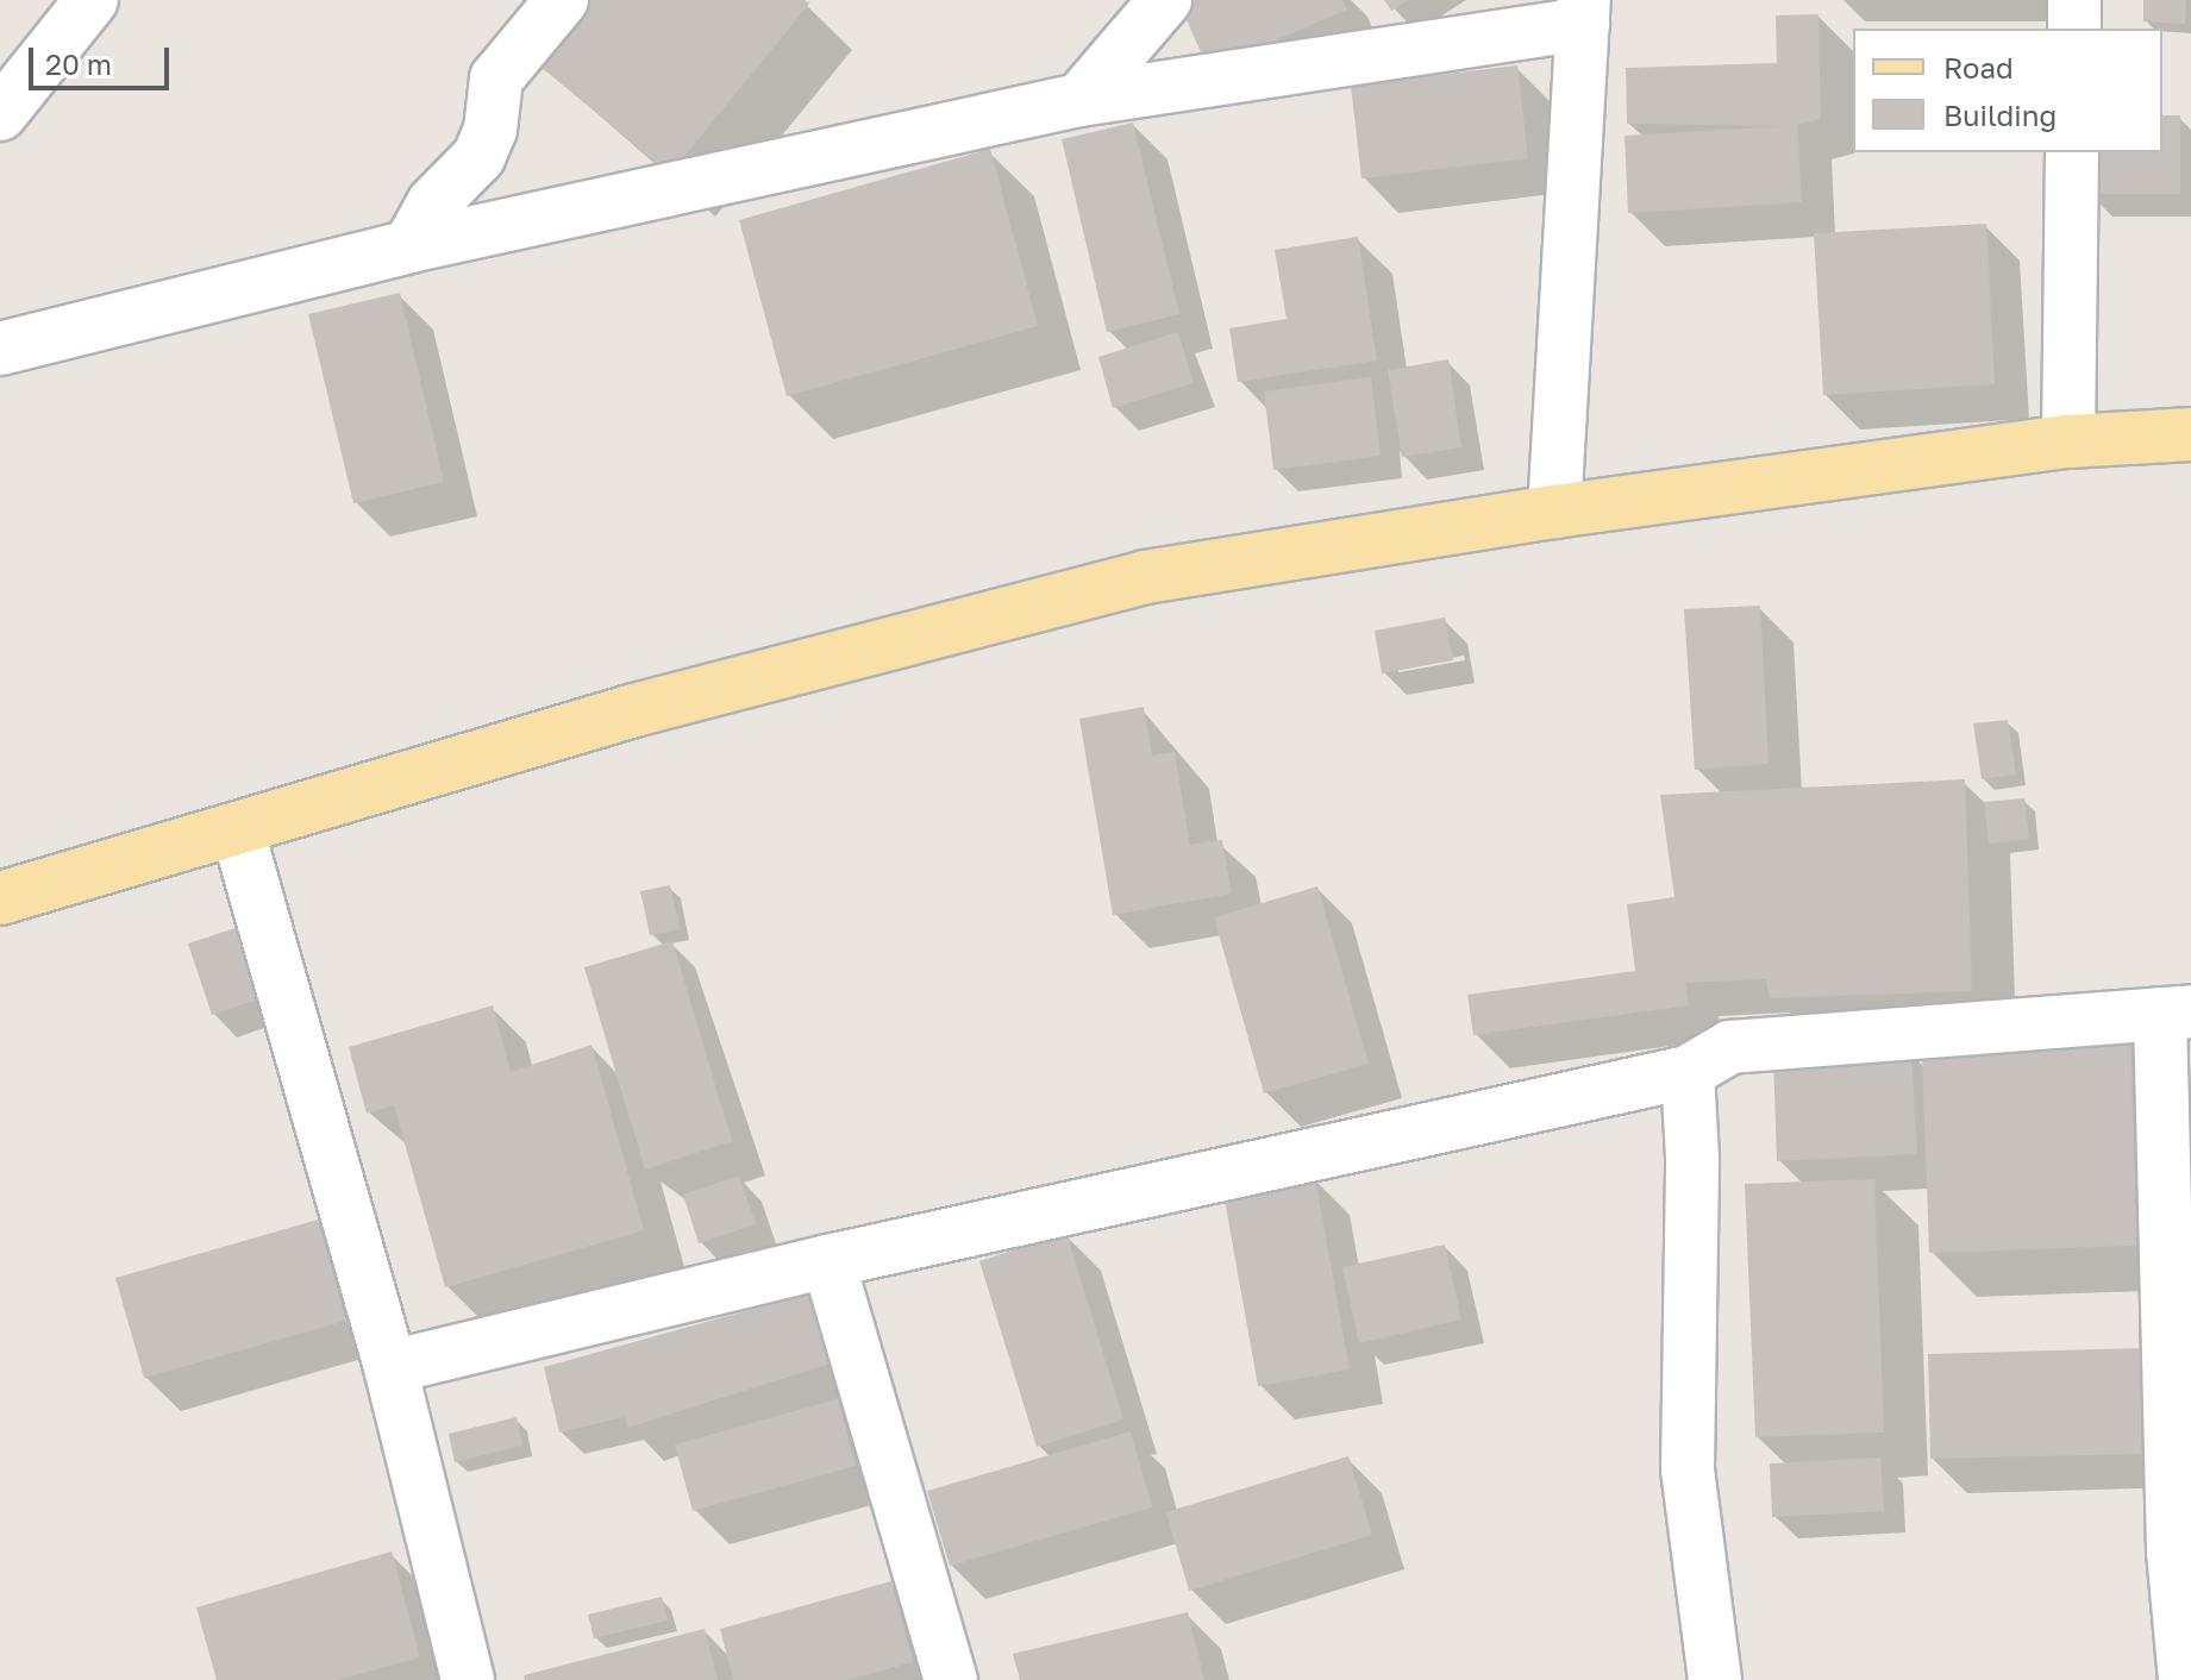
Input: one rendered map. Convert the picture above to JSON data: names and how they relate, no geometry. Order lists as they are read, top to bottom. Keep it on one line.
{"legend":["Road","Building"],"scale_bar":"20 m"}
